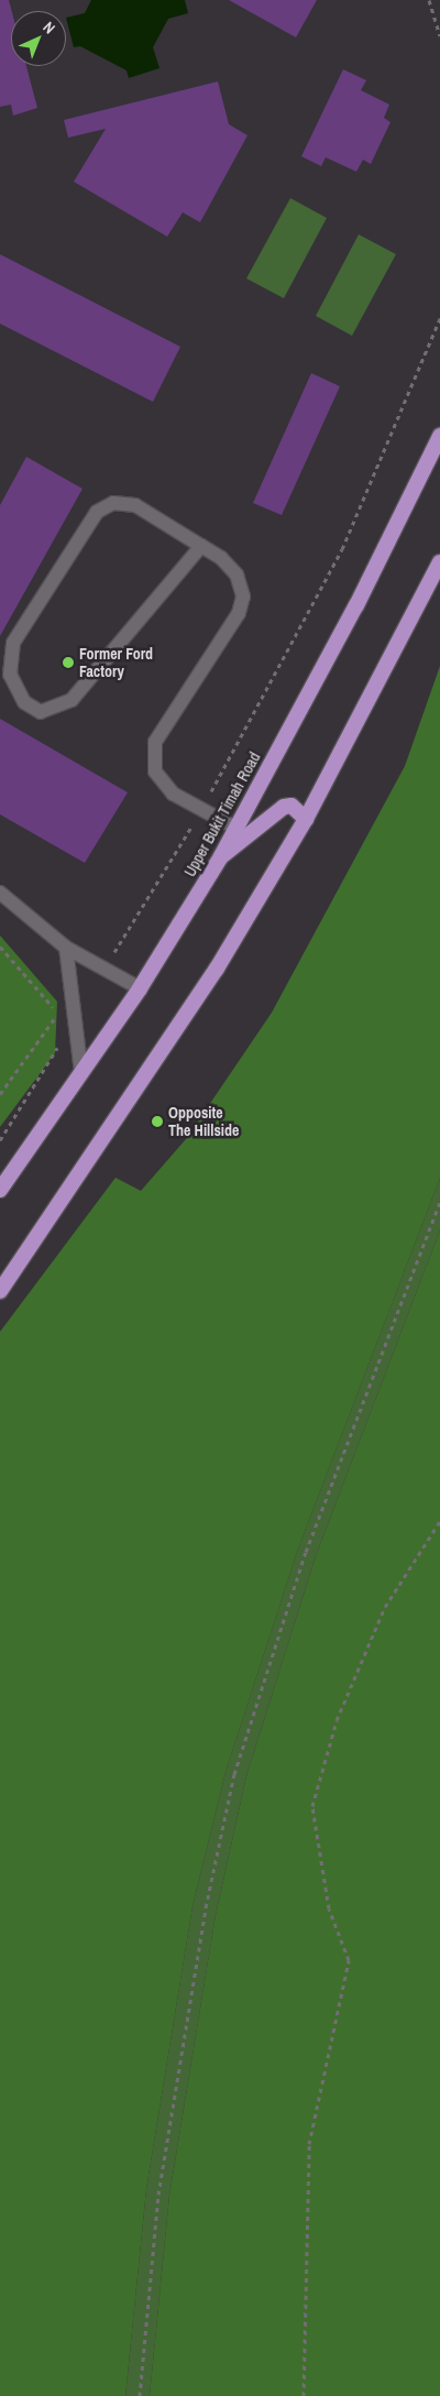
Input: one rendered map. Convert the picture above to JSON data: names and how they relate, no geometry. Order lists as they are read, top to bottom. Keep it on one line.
{"streets":{"highway":["Upper Bukit Timah Road"]},"places":["Former Ford Factory","Opposite The Hillside"],"north":"top right"}
